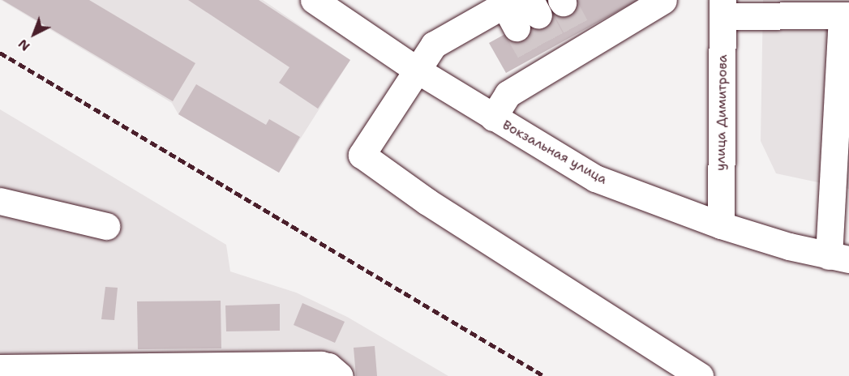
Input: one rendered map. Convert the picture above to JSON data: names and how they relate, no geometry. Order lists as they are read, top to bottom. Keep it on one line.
{"streets":{"street":["улица Димитрова","Вокзальная улица"]},"crossings":[["улица Димитрова","Вокзальная улица"]],"north":"bottom left"}
